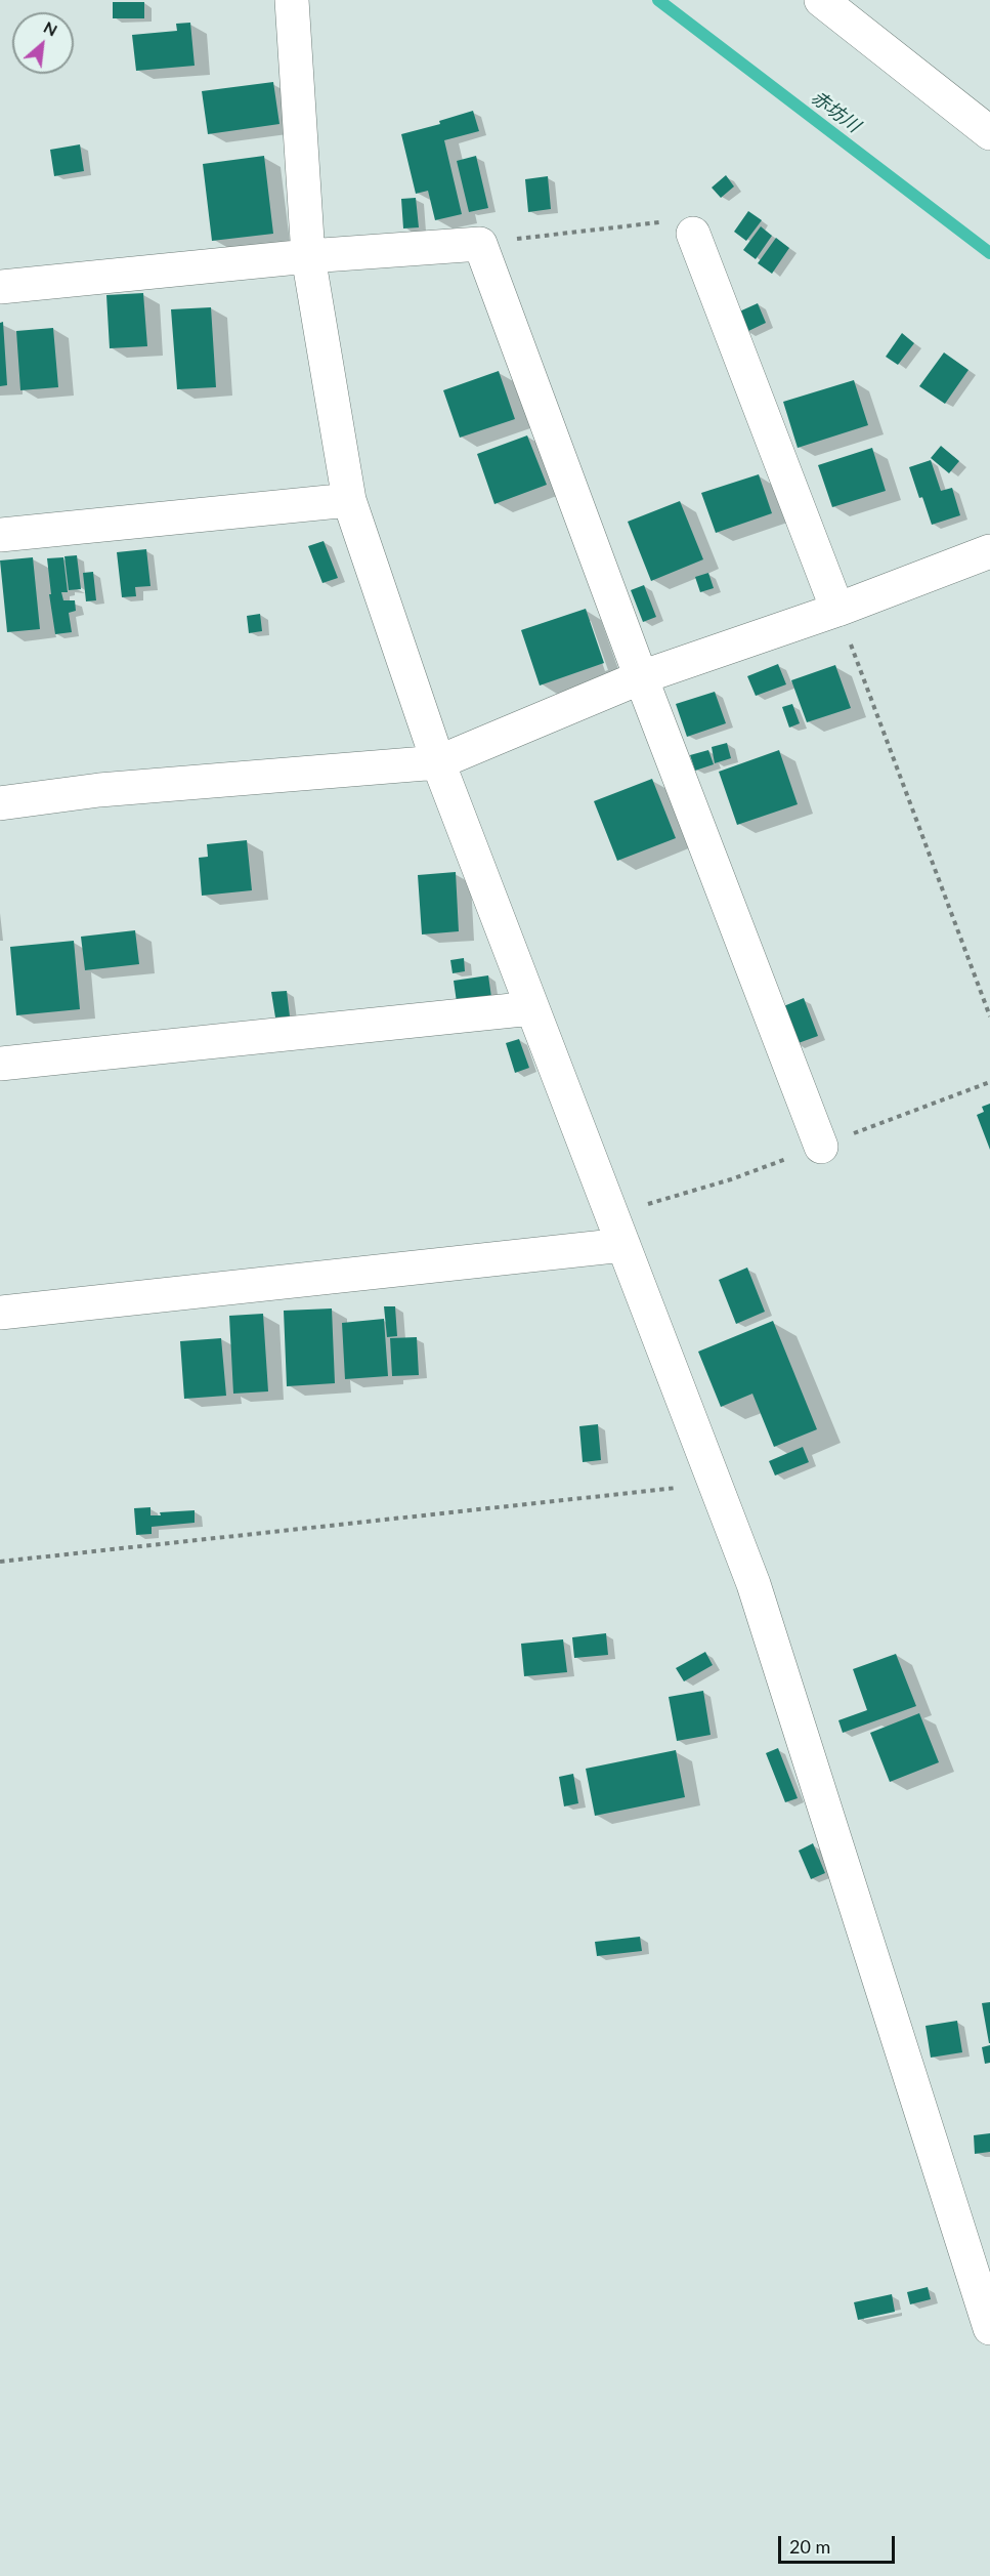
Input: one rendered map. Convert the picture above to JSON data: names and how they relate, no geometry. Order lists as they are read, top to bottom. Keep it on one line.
{"water":["赤坊川"],"scale_bar":"20 m","north":"top right"}
